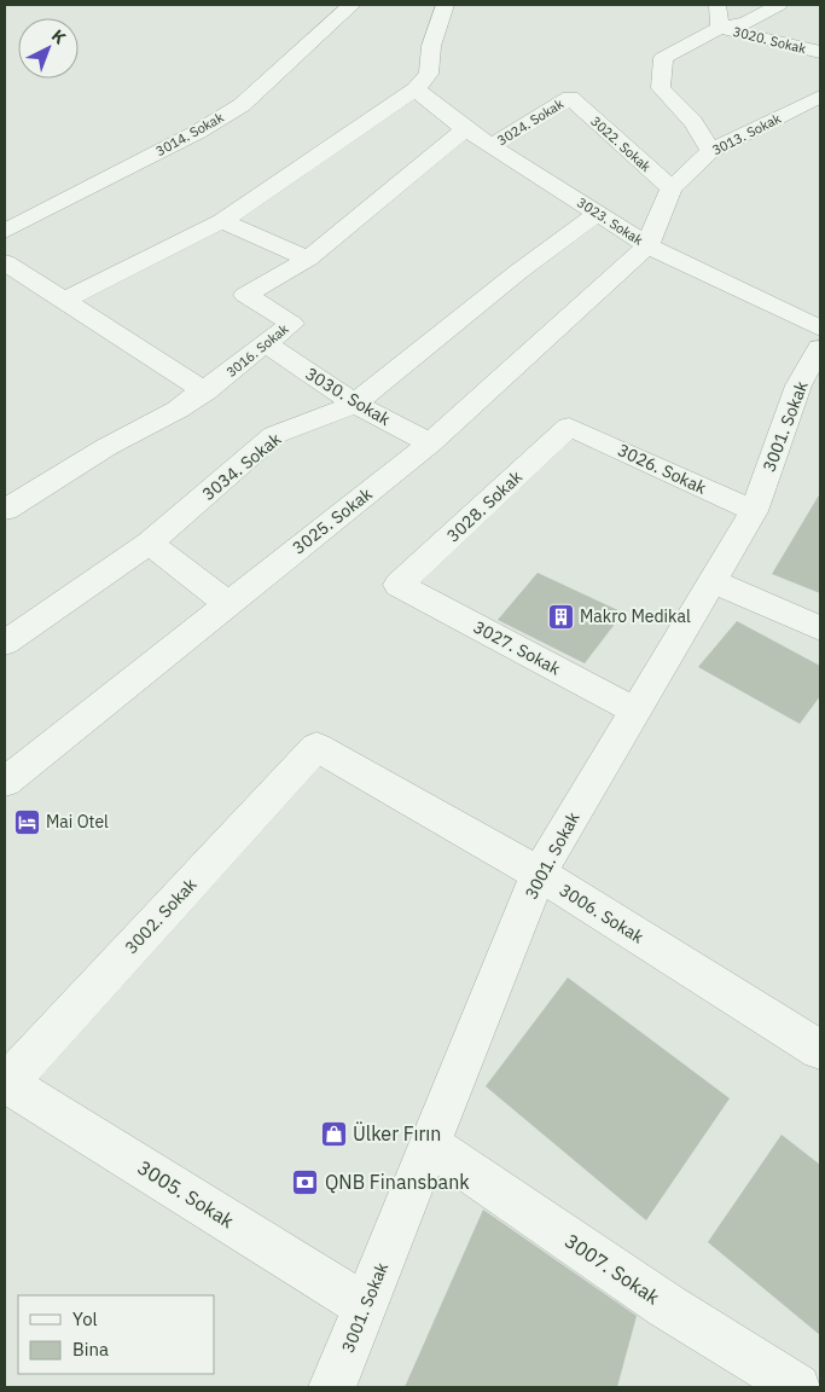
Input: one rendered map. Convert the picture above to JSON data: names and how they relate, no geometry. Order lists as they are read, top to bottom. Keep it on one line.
{"streets":{"street":["3020. Sokak","3024. Sokak","3014. Sokak","3013. Sokak","3022. Sokak","3023. Sokak","3016. Sokak","3030. Sokak","3001. Sokak","3034. Sokak","3026. Sokak","3028. Sokak","3025. Sokak","3027. Sokak","3006. Sokak","3002. Sokak","3005. Sokak","3007. Sokak"]},"crossings":[["3024. Sokak","3022. Sokak"],["3024. Sokak","3023. Sokak"],["3013. Sokak","3022. Sokak"],["3013. Sokak","3023. Sokak"],["3013. Sokak","3025. Sokak"],["3023. Sokak","3016. Sokak"],["3023. Sokak","3034. Sokak"],["3023. Sokak","3025. Sokak"],["3016. Sokak","3030. Sokak"],["3030. Sokak","3034. Sokak"],["3030. Sokak","3025. Sokak"],["3001. Sokak","3026. Sokak"],["3001. Sokak","3027. Sokak"],["3001. Sokak","3006. Sokak"],["3001. Sokak","3005. Sokak"],["3001. Sokak","3007. Sokak"],["3026. Sokak","3028. Sokak"],["3028. Sokak","3027. Sokak"],["3006. Sokak","3002. Sokak"],["3002. Sokak","3005. Sokak"]],"places":{"building":["Makro Medikal"],"hotel":["Mai Otel"],"shop":["Ülker Fırın"],"bank":["QNB Finansbank"]},"legend":["Yol","Bina"],"north":"top right"}
